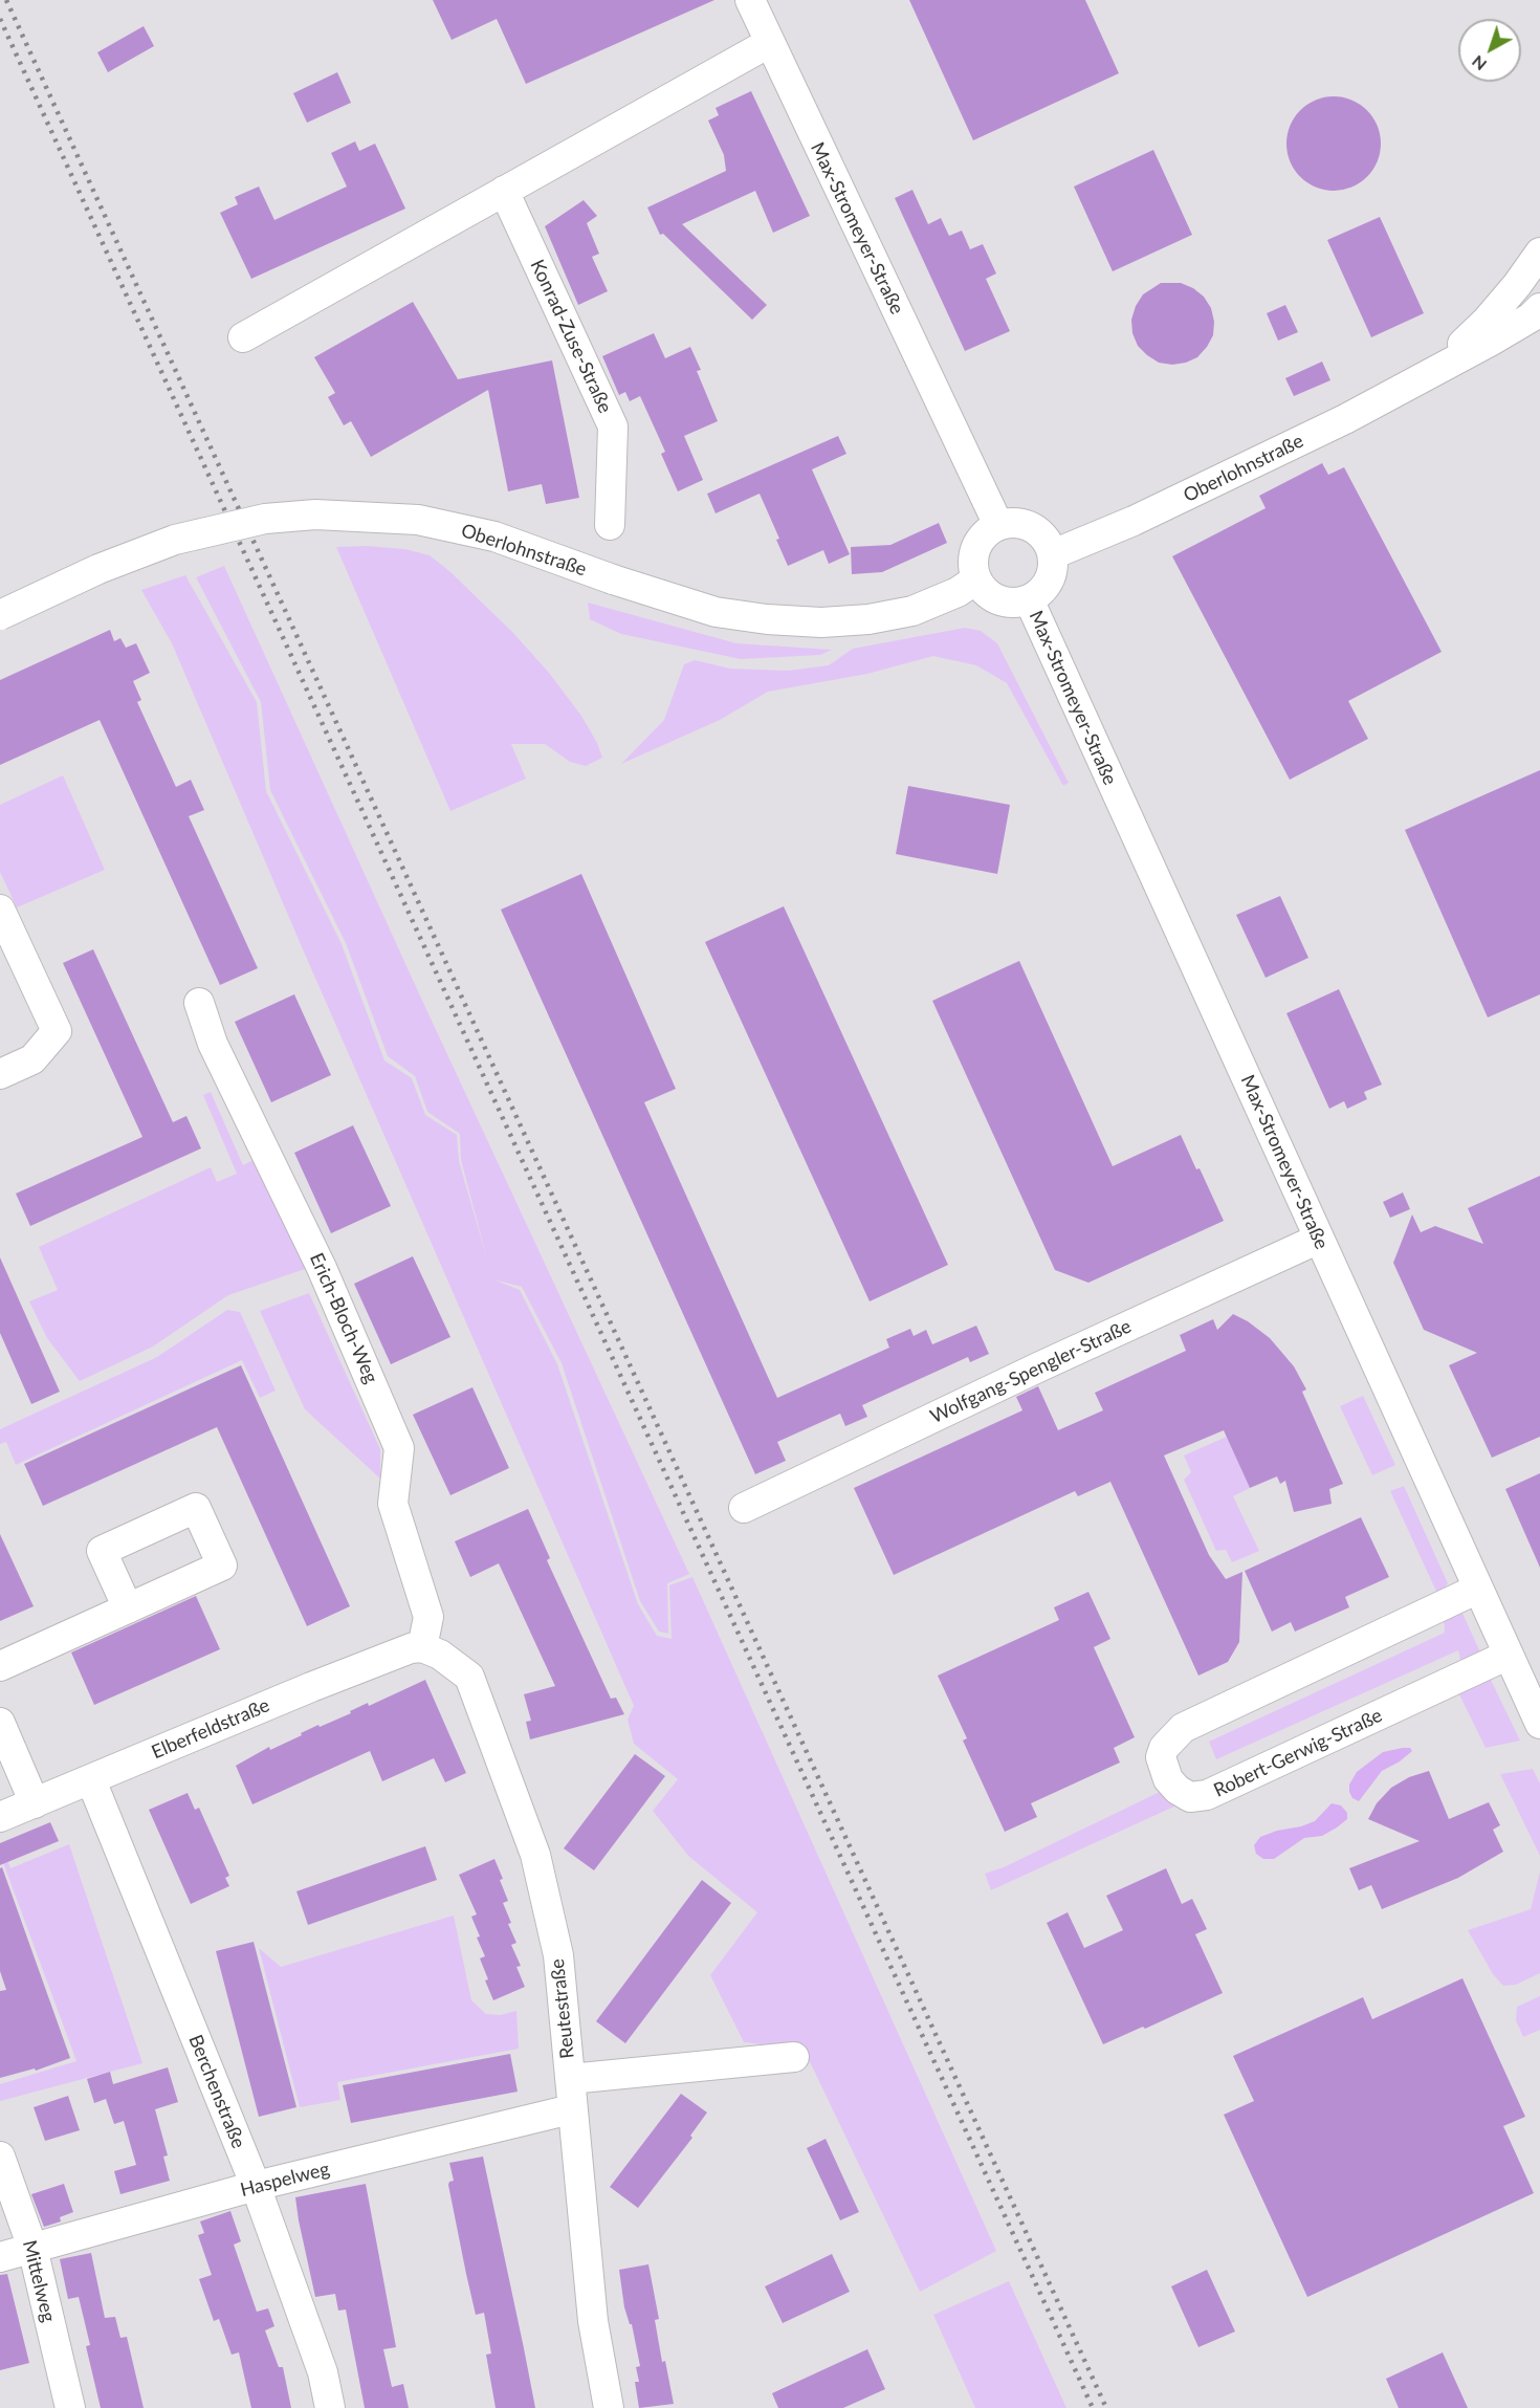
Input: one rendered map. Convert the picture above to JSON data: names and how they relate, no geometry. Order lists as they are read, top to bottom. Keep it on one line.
{"streets":{"street":["Max-Stromeyer-Straße","Konrad-Zuse-Straße","Oberlohnstraße","Erich-Bloch-Weg","Wolfgang-Spengler-Straße","Elberfeldstraße","Robert-Gerwig-Straße","Reutestraße","Berchenstraße","Haspelweg","Mittelweg"]},"crossings":[["Max-Stromeyer-Straße","Oberlohnstraße"],["Max-Stromeyer-Straße","Wolfgang-Spengler-Straße"],["Max-Stromeyer-Straße","Robert-Gerwig-Straße"],["Erich-Bloch-Weg","Elberfeldstraße"],["Erich-Bloch-Weg","Reutestraße"],["Elberfeldstraße","Reutestraße"],["Elberfeldstraße","Berchenstraße"],["Reutestraße","Haspelweg"],["Berchenstraße","Haspelweg"],["Haspelweg","Mittelweg"]],"north":"bottom left"}
